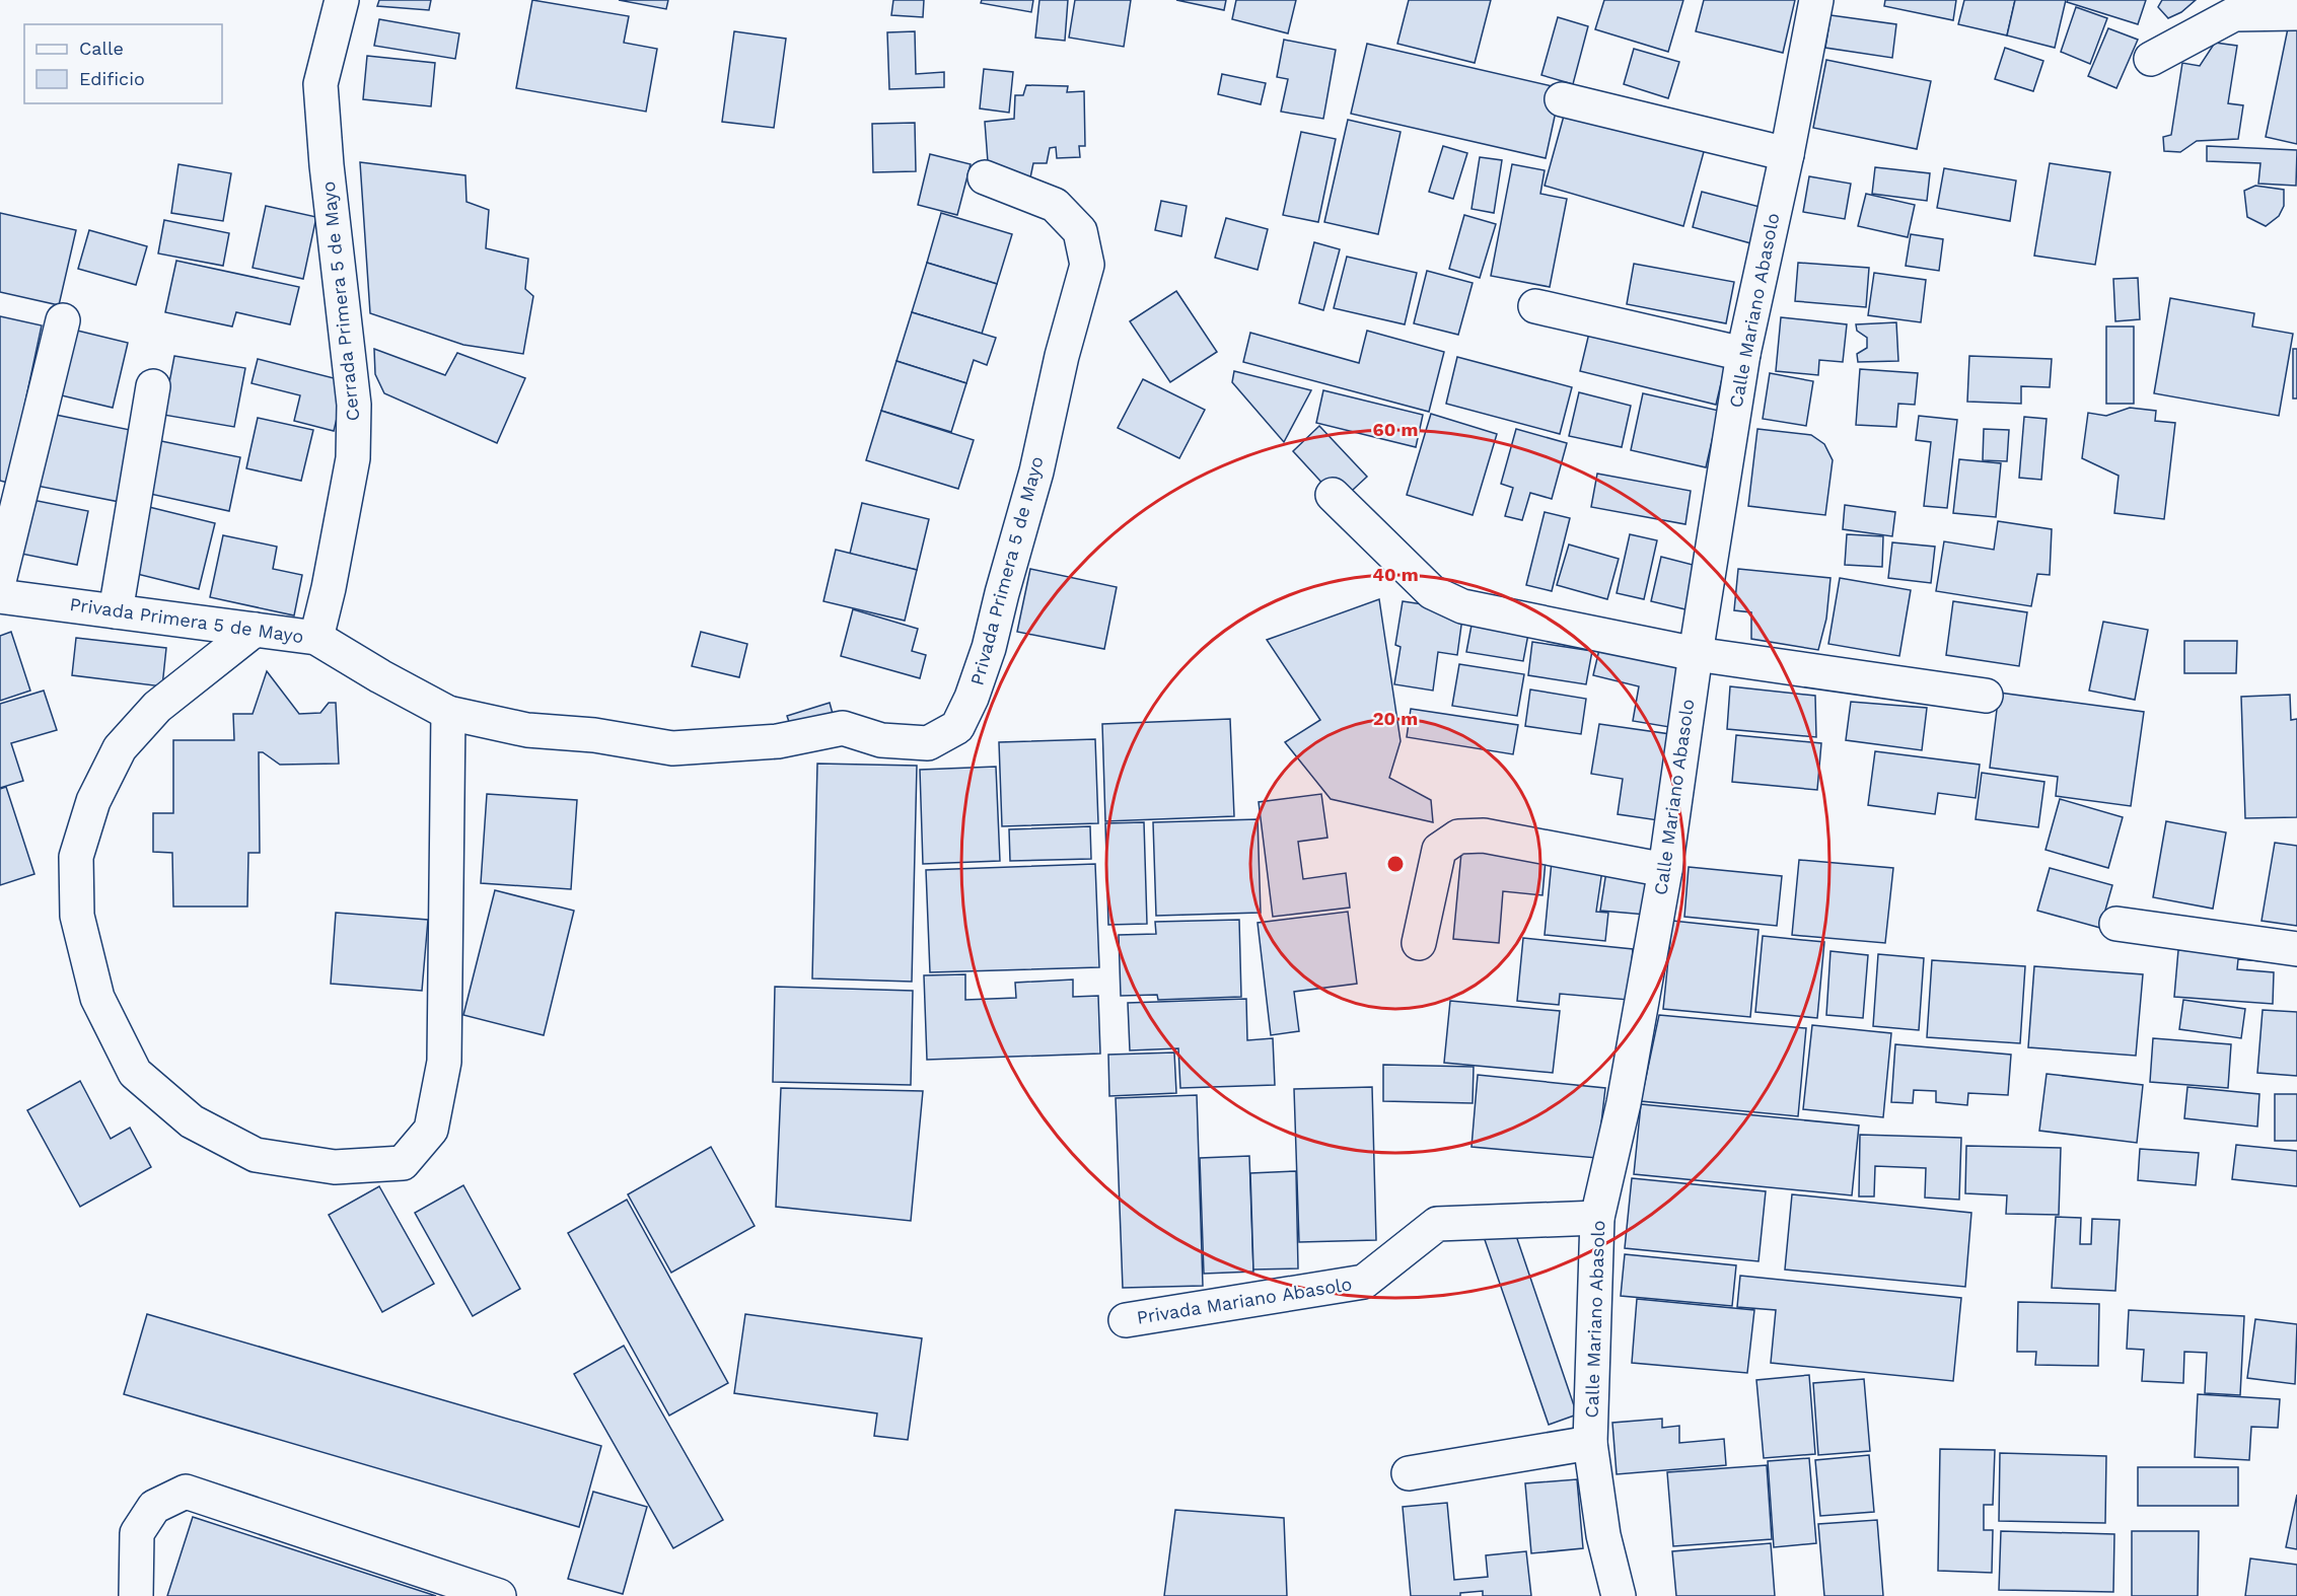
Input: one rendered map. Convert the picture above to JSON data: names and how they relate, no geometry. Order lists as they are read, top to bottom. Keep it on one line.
{"streets":{"street":["Cerrada Primera 5 de Mayo","Calle Mariano Abasolo","Privada Primera 5 de Mayo","Privada Mariano Abasolo"]},"crossings":[["Cerrada Primera 5 de Mayo","Privada Primera 5 de Mayo"],["Calle Mariano Abasolo","Privada Mariano Abasolo"]],"legend":["Calle","Edificio"],"rings":["60 m","40 m","20 m"]}
